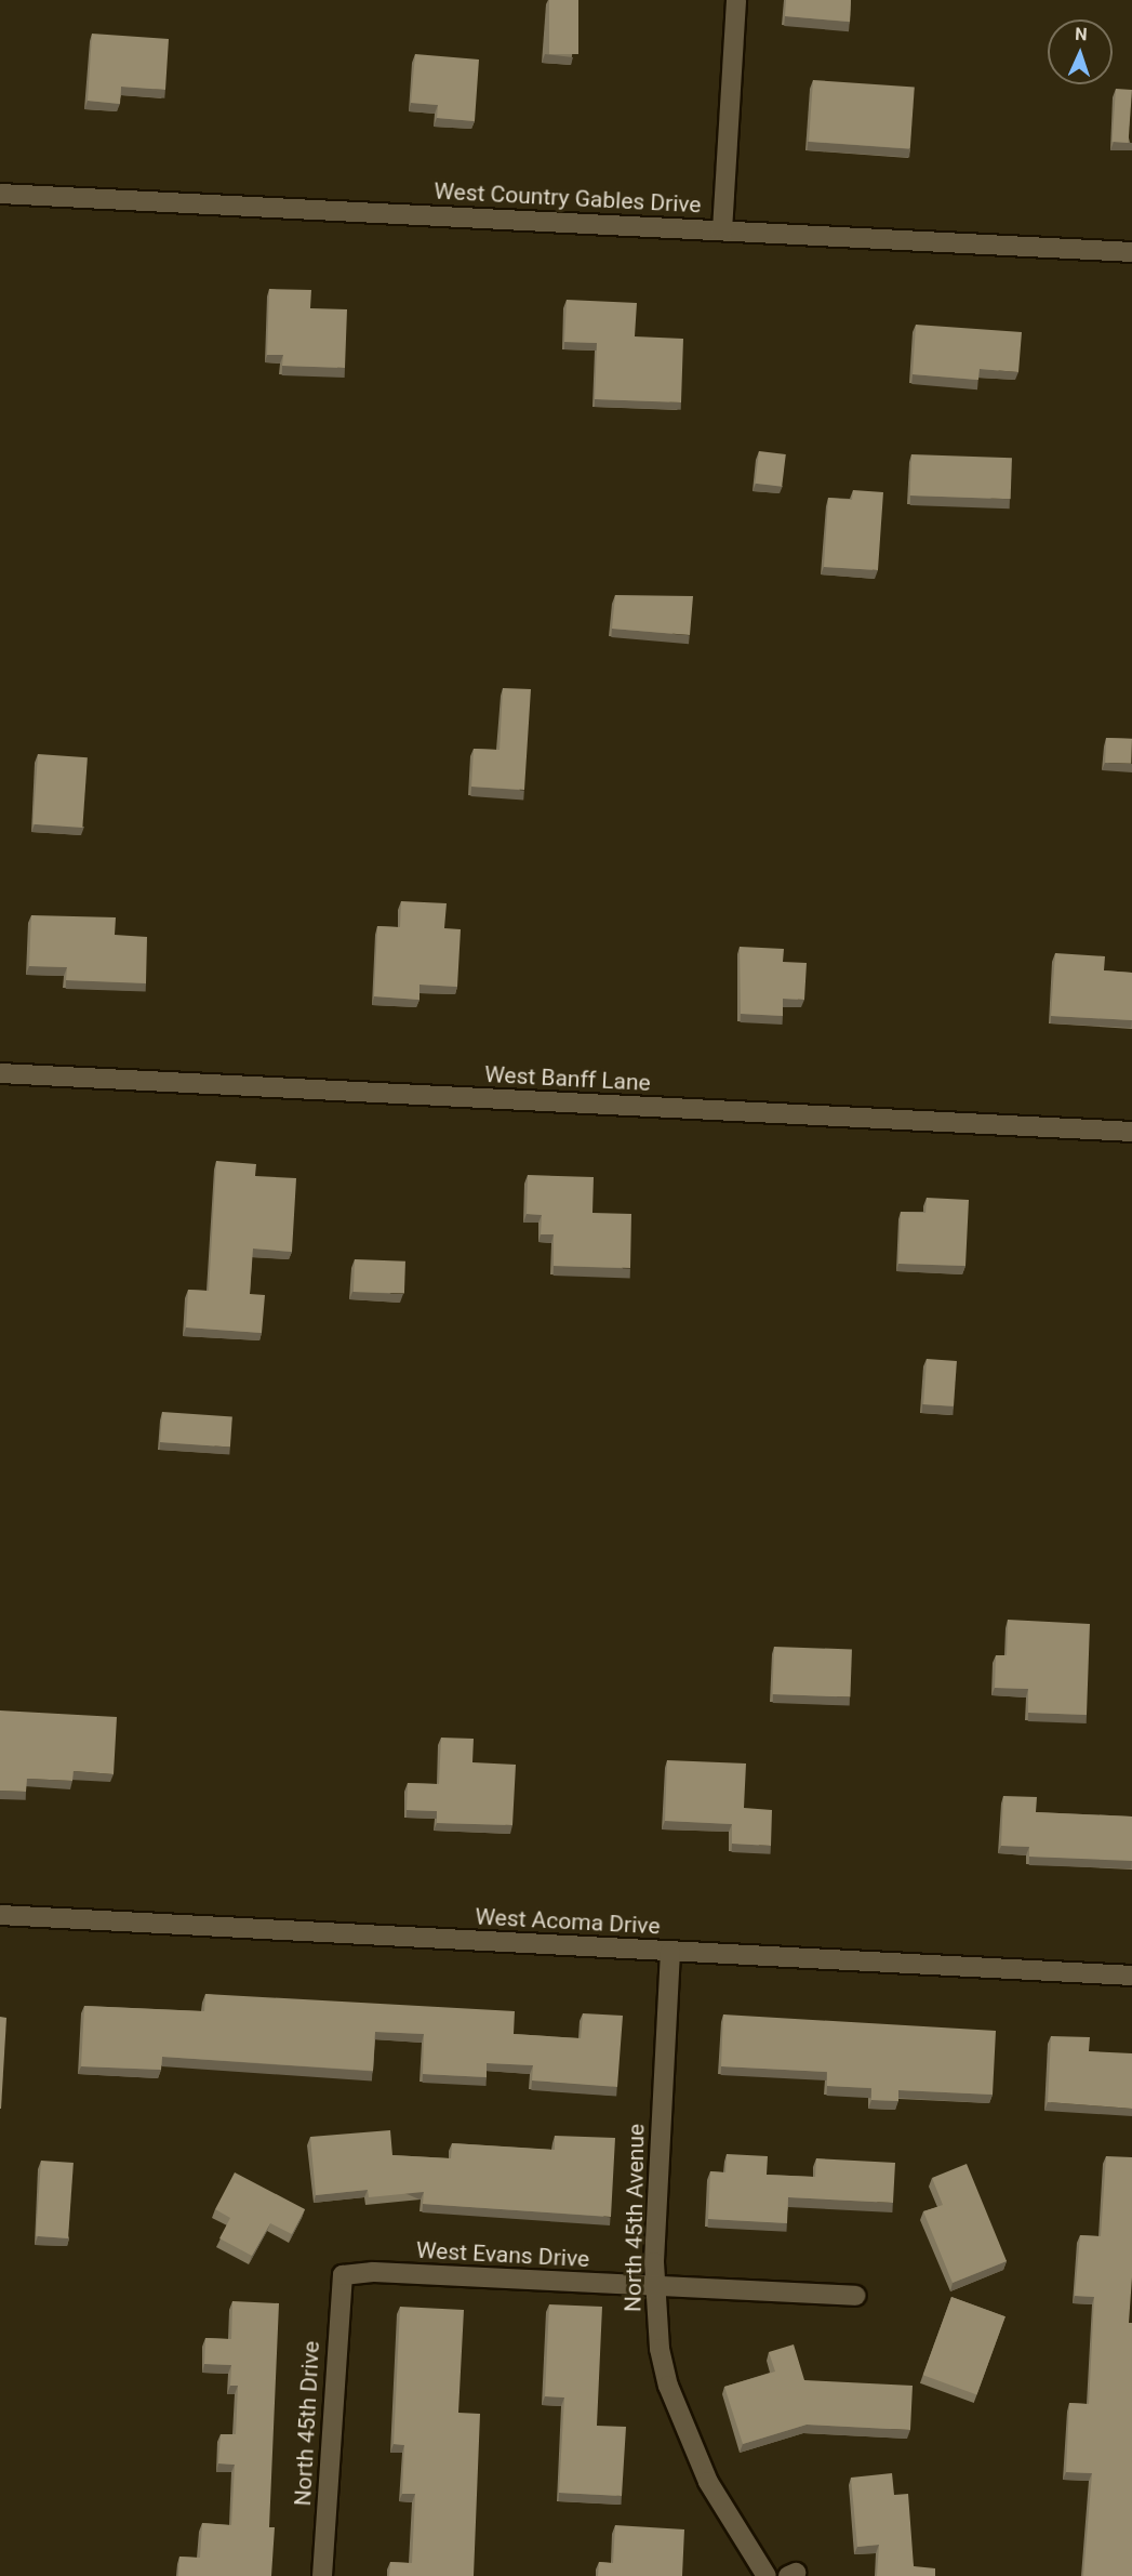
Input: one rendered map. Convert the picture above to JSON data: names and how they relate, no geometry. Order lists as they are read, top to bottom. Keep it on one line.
{"streets":{"street":["West Country Gables Drive","West Banff Lane","West Acoma Drive","North 45th Avenue","West Evans Drive","North 45th Drive"]},"crossings":[["West Acoma Drive","North 45th Avenue"],["North 45th Avenue","West Evans Drive"],["West Evans Drive","North 45th Drive"]],"north":"top"}
